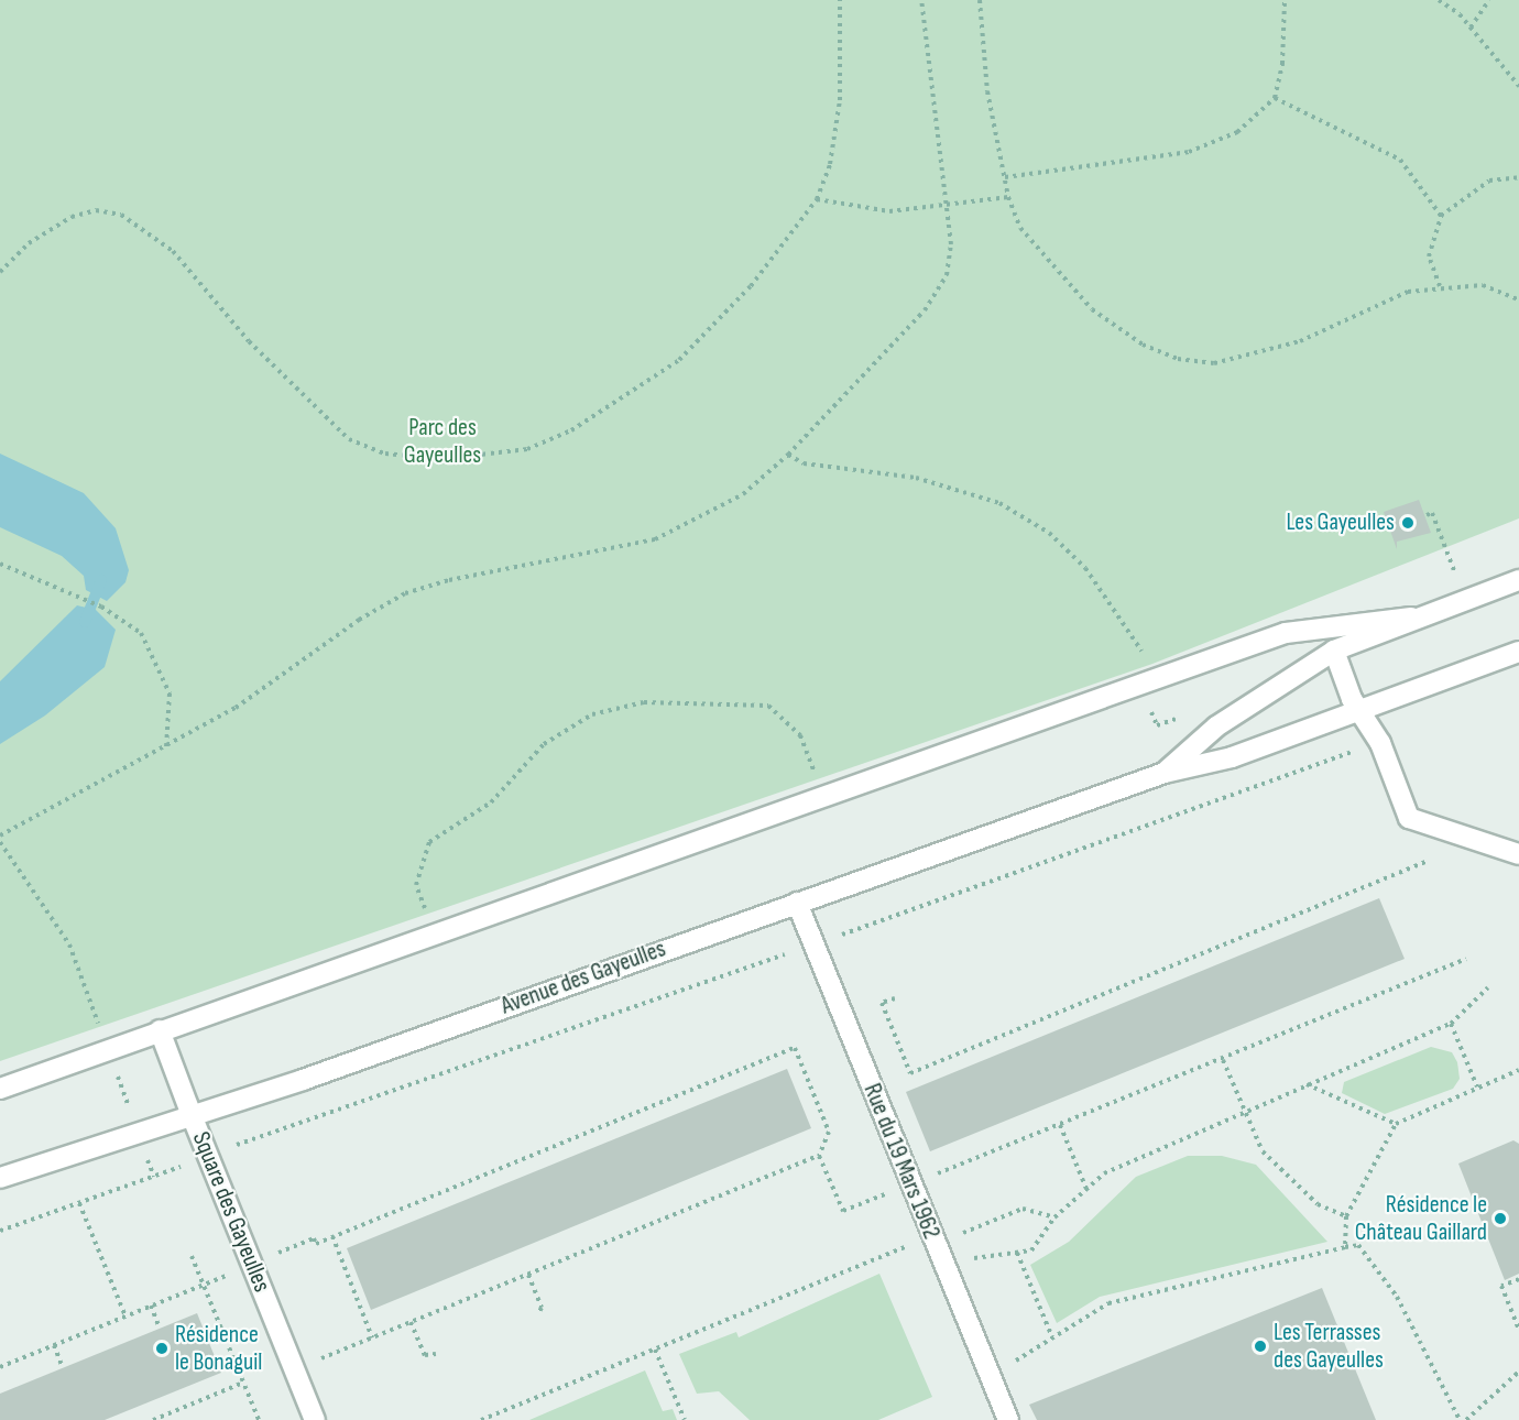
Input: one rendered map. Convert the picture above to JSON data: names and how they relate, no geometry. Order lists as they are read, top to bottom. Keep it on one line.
{"streets":{"street":["Avenue des Gayeulles","Rue du 19 Mars 1962","Square des Gayeulles"]},"crossings":[["Avenue des Gayeulles","Rue du 19 Mars 1962"],["Avenue des Gayeulles","Square des Gayeulles"]],"parks":["Parc des Gayeulles"],"places":["Les Gayeulles","Résidence le Château Gaillard","Les Terrasses des Gayeulles","Résidence le Bonaguil"]}
